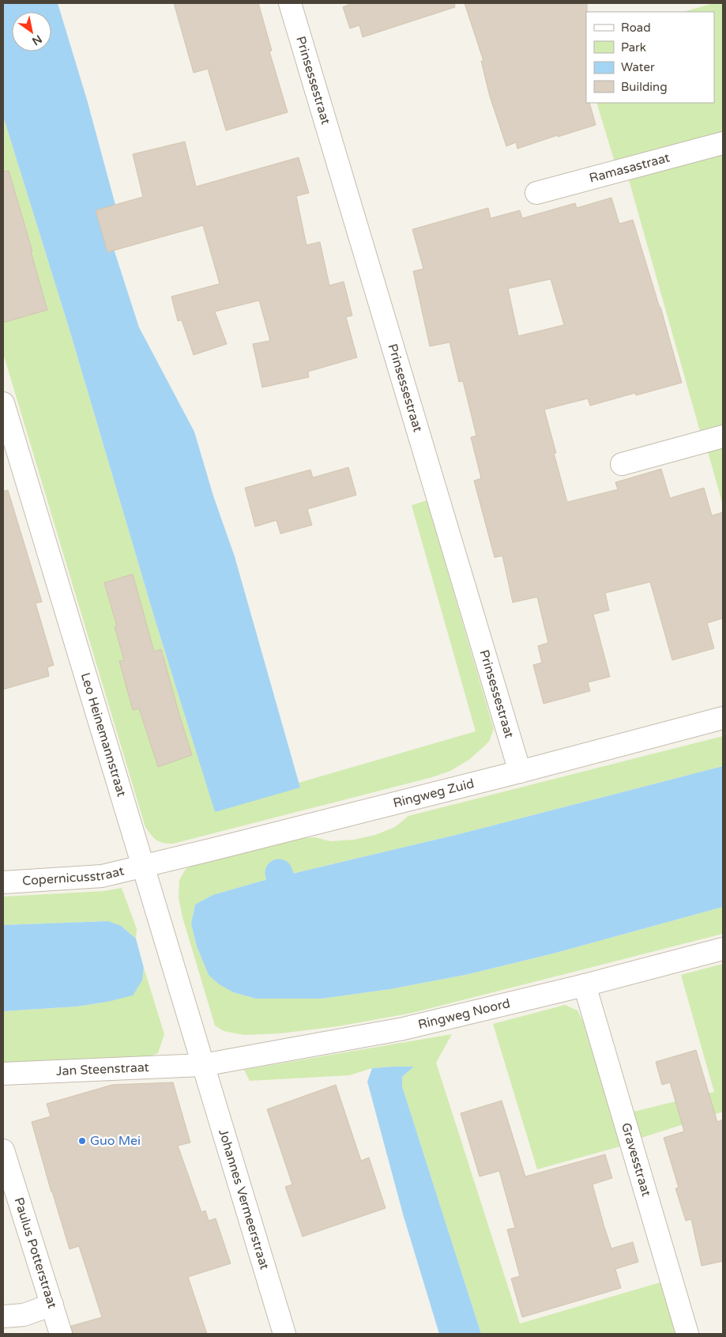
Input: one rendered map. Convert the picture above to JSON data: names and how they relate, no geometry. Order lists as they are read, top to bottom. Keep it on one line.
{"streets":{"street":["Prinsessestraat","Ramasastraat","Leo Heinemannstraat","Ringweg Zuid","Copernicusstraat","Ringweg Noord","Jan Steenstraat","Gravesstraat","Johannes Vermeerstraat","Paulus Potterstraat"]},"crossings":[["Prinsessestraat","Ringweg Zuid"],["Leo Heinemannstraat","Ringweg Zuid"],["Leo Heinemannstraat","Copernicusstraat"],["Leo Heinemannstraat","Ringweg Noord"],["Leo Heinemannstraat","Jan Steenstraat"],["Leo Heinemannstraat","Johannes Vermeerstraat"],["Ringweg Zuid","Copernicusstraat"],["Ringweg Noord","Jan Steenstraat"],["Ringweg Noord","Gravesstraat"],["Ringweg Noord","Johannes Vermeerstraat"],["Jan Steenstraat","Johannes Vermeerstraat"]],"places":["Guo Mei"],"legend":["Road","Park","Water","Building"],"north":"bottom right"}
